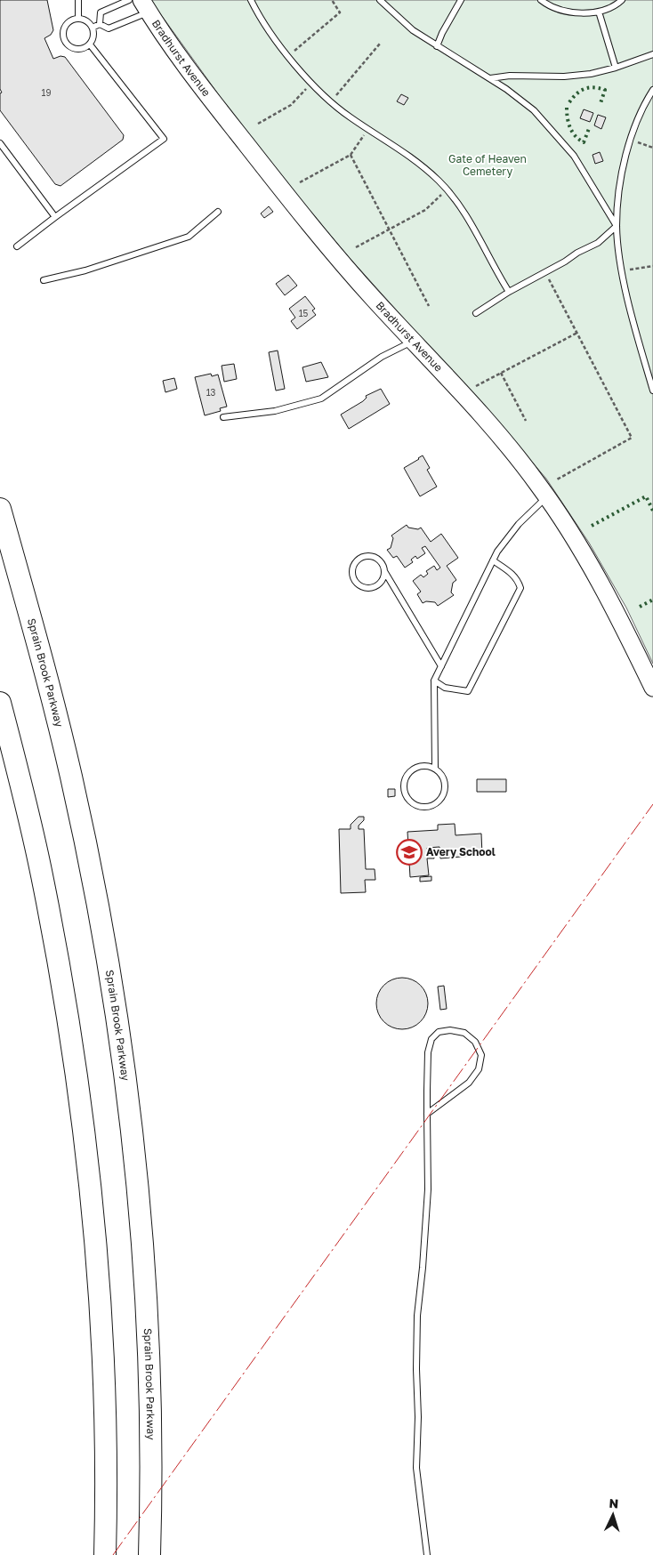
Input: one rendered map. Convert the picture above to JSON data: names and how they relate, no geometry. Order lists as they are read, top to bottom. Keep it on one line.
{"streets":{"highway":["Sprain Brook Parkway"],"main road":["Bradhurst Avenue"]},"parks":["Gate of Heaven Cemetery"],"places":{"school or university":["Avery School"]},"house_numbers":["19","15","13"],"north":"top"}
